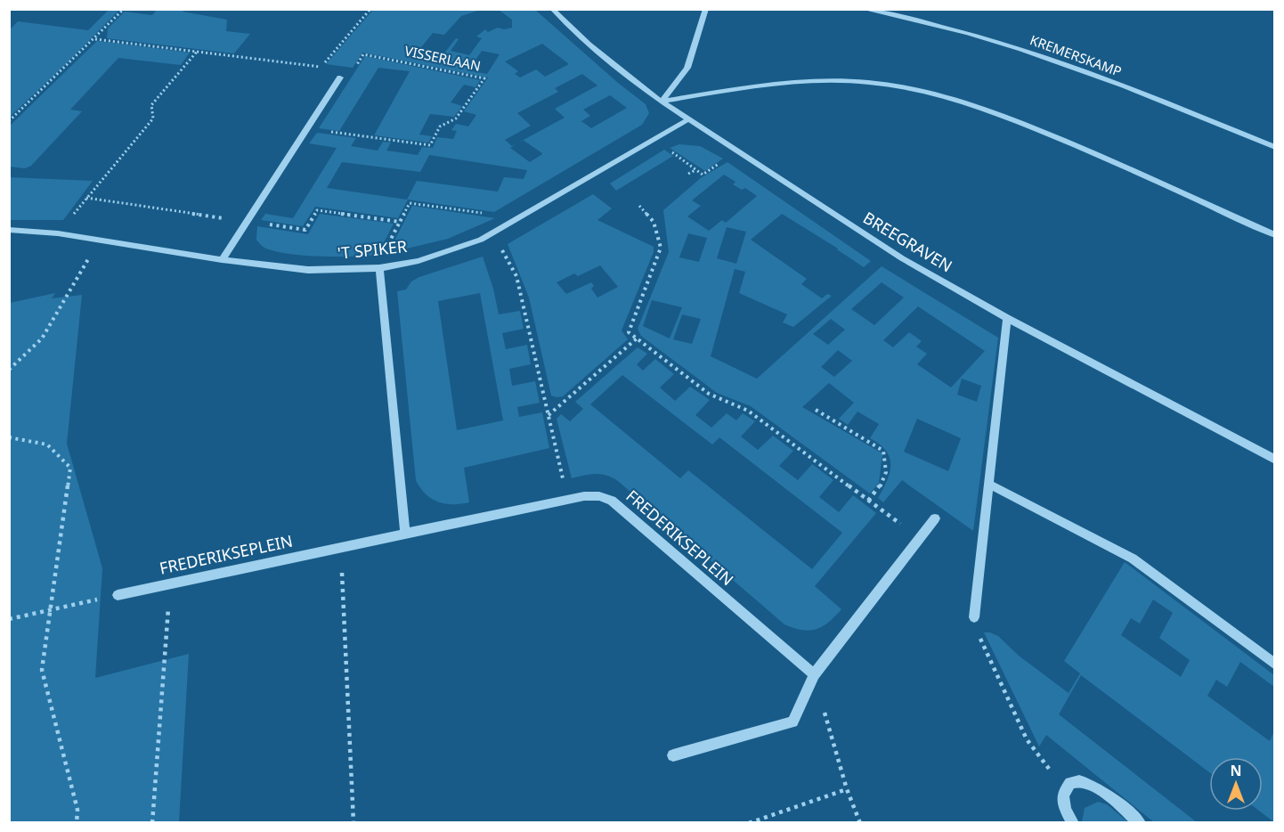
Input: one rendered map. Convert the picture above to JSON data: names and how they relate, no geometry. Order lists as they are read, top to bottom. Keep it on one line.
{"streets":{"street":["KREMERSKAMP","BREEGRAVEN","'T SPIKER","FREDERIKSEPLEIN"],"path":["VISSERLAAN"]},"crossings":[["BREEGRAVEN","'T SPIKER"]],"north":"top"}
